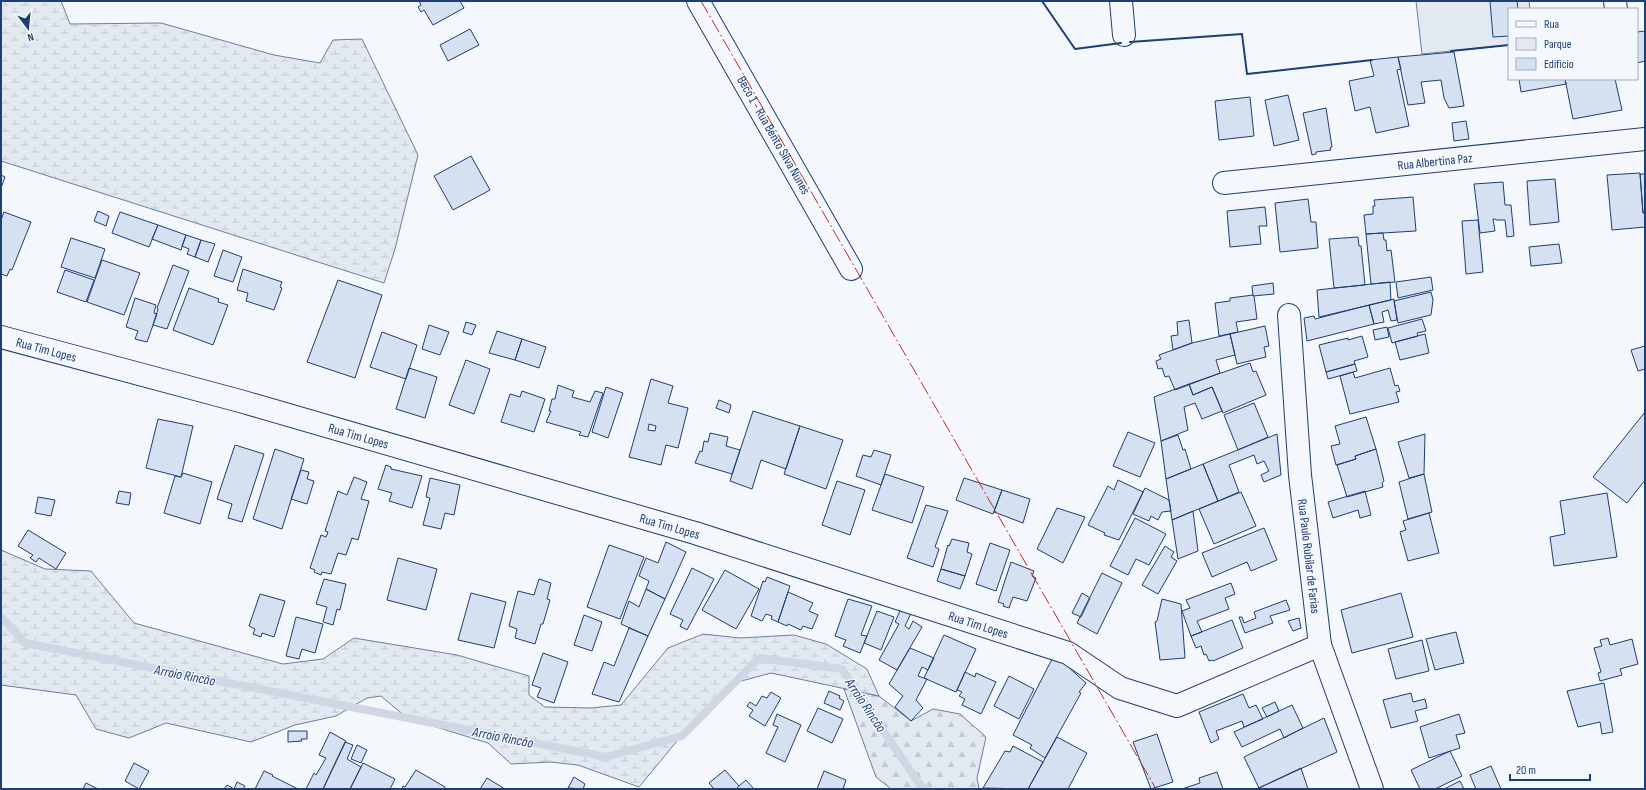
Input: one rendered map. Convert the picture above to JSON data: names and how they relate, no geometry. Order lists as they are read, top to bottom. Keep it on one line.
{"streets":{"street":["Beco 1 - Rua Bento Silva Nunes","Rua Albertina Paz","Rua Tim Lopes","Rua Paulo Rubilar de Farias"]},"crossings":[["Rua Tim Lopes","Rua Paulo Rubilar de Farias"]],"water":["Arroio Rincão"],"legend":["Rua","Parque","Edifício"],"scale_bar":"20 m","north":"bottom"}
